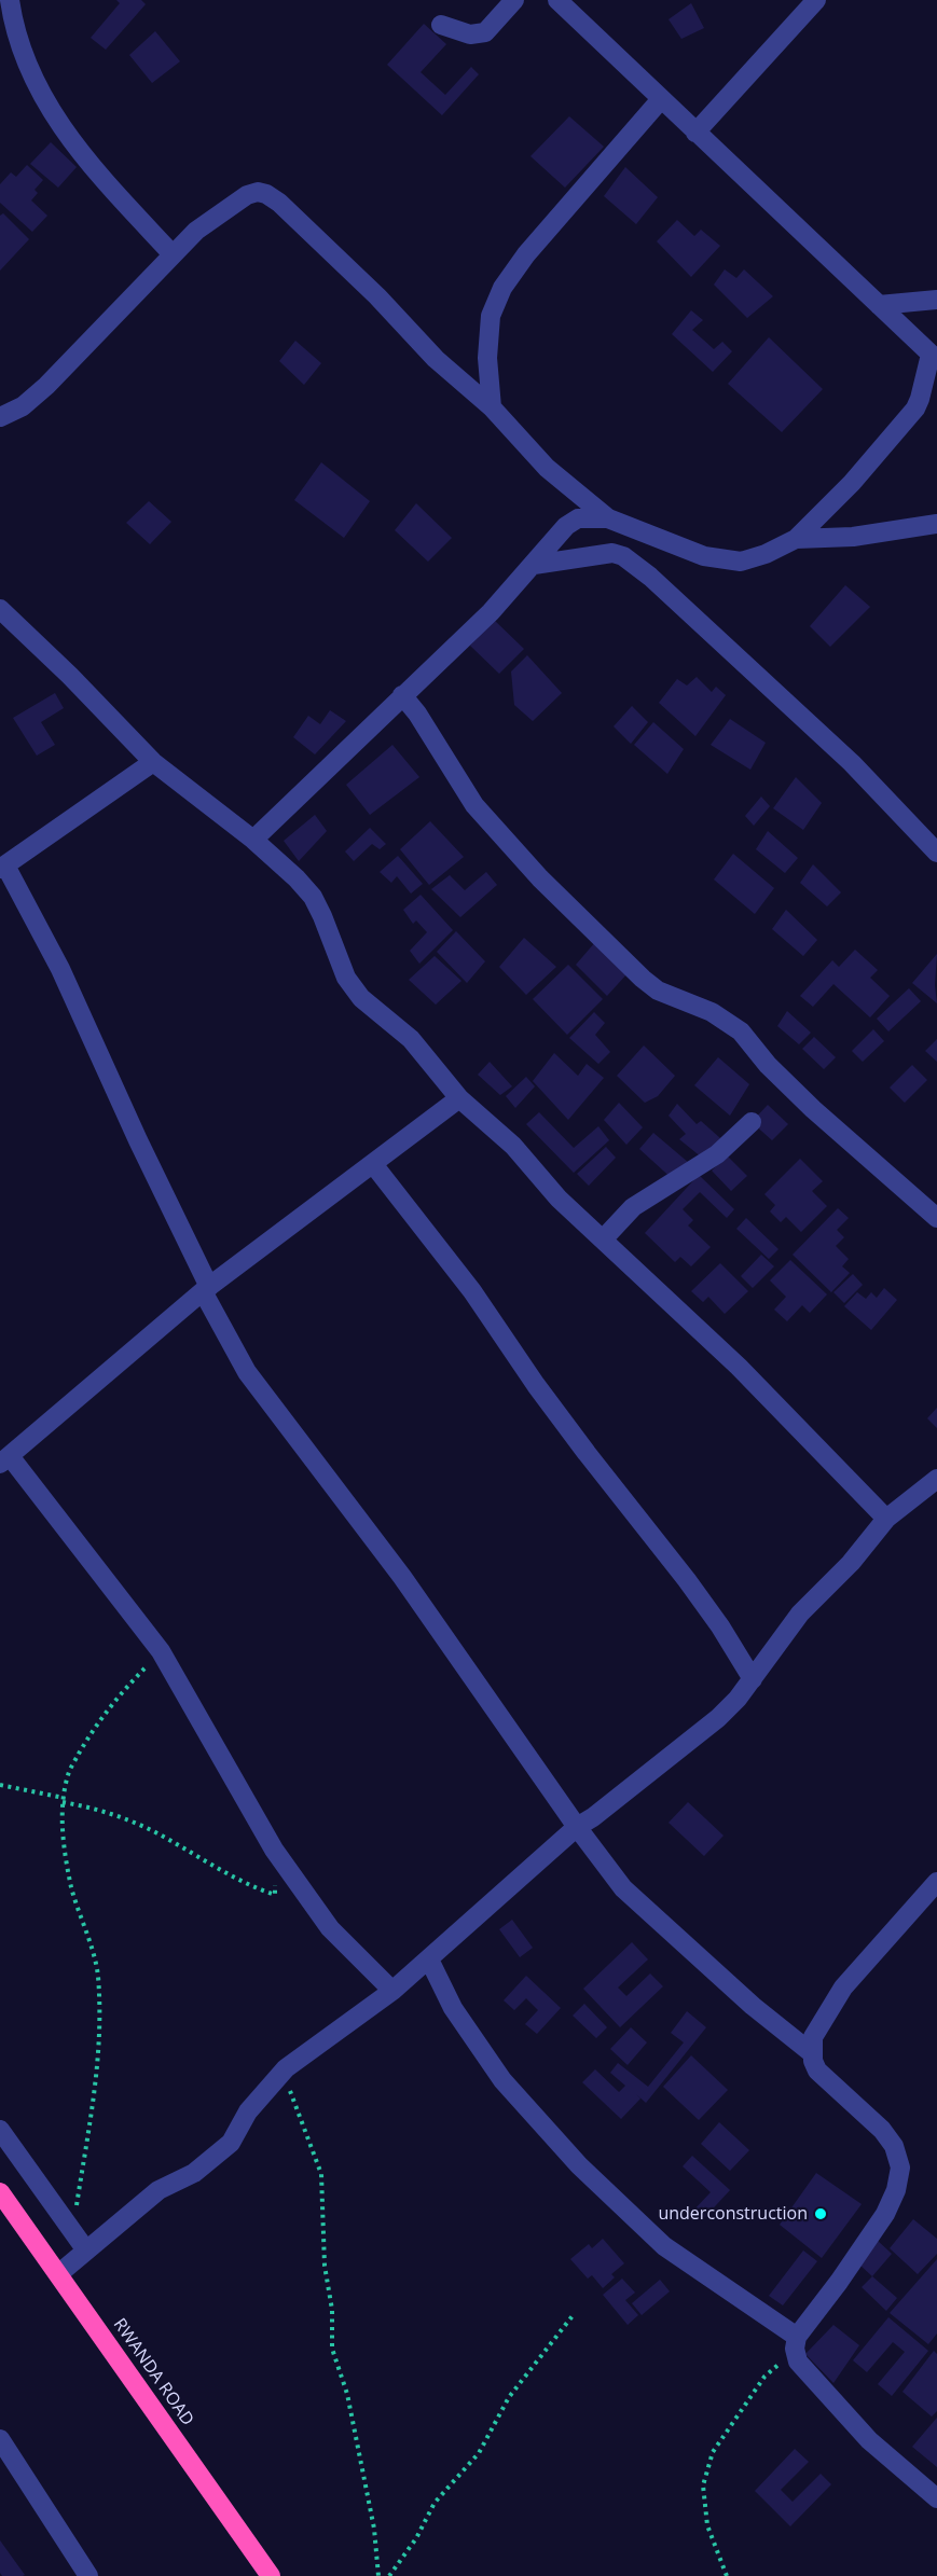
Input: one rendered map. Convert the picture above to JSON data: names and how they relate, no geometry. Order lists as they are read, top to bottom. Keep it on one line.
{"streets":{"highway":["RWANDA ROAD"]},"places":["underconstruction"]}
